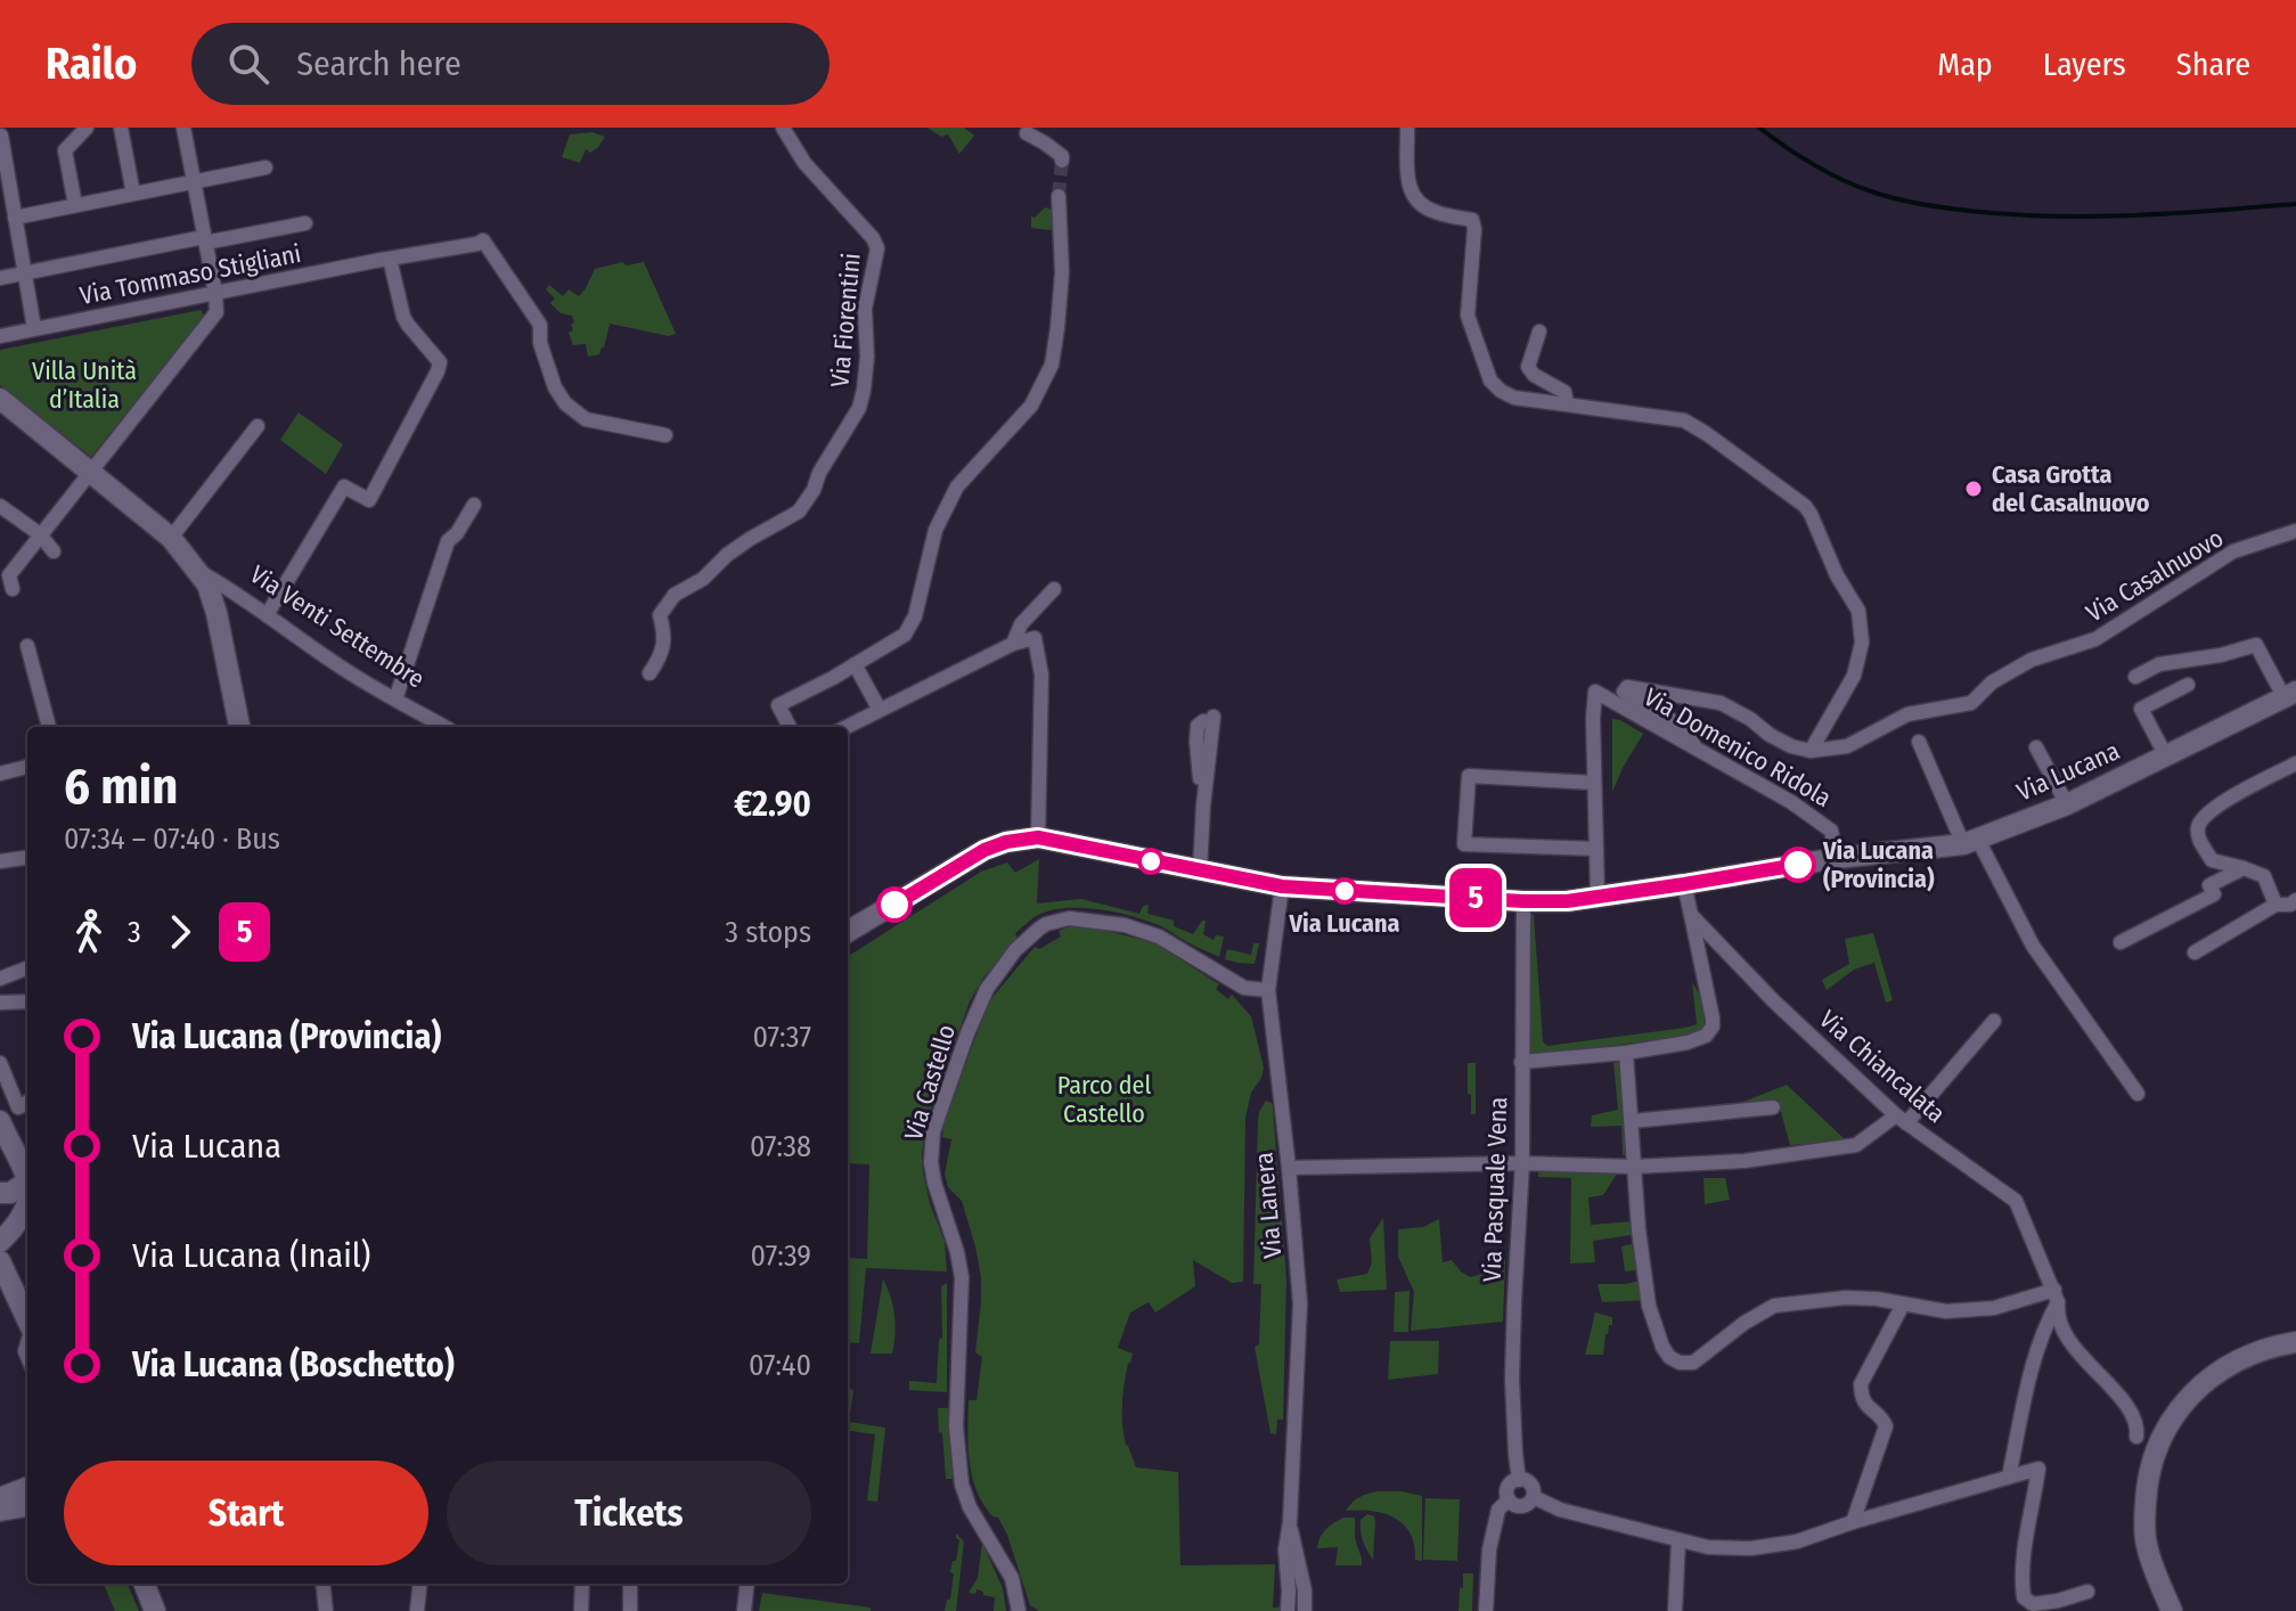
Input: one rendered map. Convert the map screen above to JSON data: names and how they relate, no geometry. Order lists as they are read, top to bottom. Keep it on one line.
{"streets":{"street":["Via Tommaso Stigliani","Via Fiorentini","Via Casalnuovo","Via Venti Settembre","Via Domenico Ridola","Via Lucana","Via Chiancalata","Via Castello","Via Pasquale Vena","Via Lanera"]},"crossings":[["Via Domenico Ridola","Via Lucana"],["Via Lucana","Via Pasquale Vena"],["Via Lucana","Via Lanera"],["Via Castello","Via Lanera"]],"parks":["Villa Unità d’Italia","Parco del Castello"],"places":["Casa Grotta del Casalnuovo","Via Lucana (Provincia)","Via Lucana"],"lines":["bus line 5"],"page":{"header":"Railo","search":"Search here","nav":["Map","Layers","Share"],"on_map":"5","heading":["6 min","07:34 – 07:40 · Bus","€2.90"],"legs":["3","5","3 stops"],"list":[{"name":"Via Lucana (Provincia)","value":"07:37"},{"name":"Via Lucana","value":"07:38"},{"name":"Via Lucana (Inail)","value":"07:39"},{"name":"Via Lucana (Boschetto)","value":"07:40"}],"buttons":["Start","Tickets"]}}
